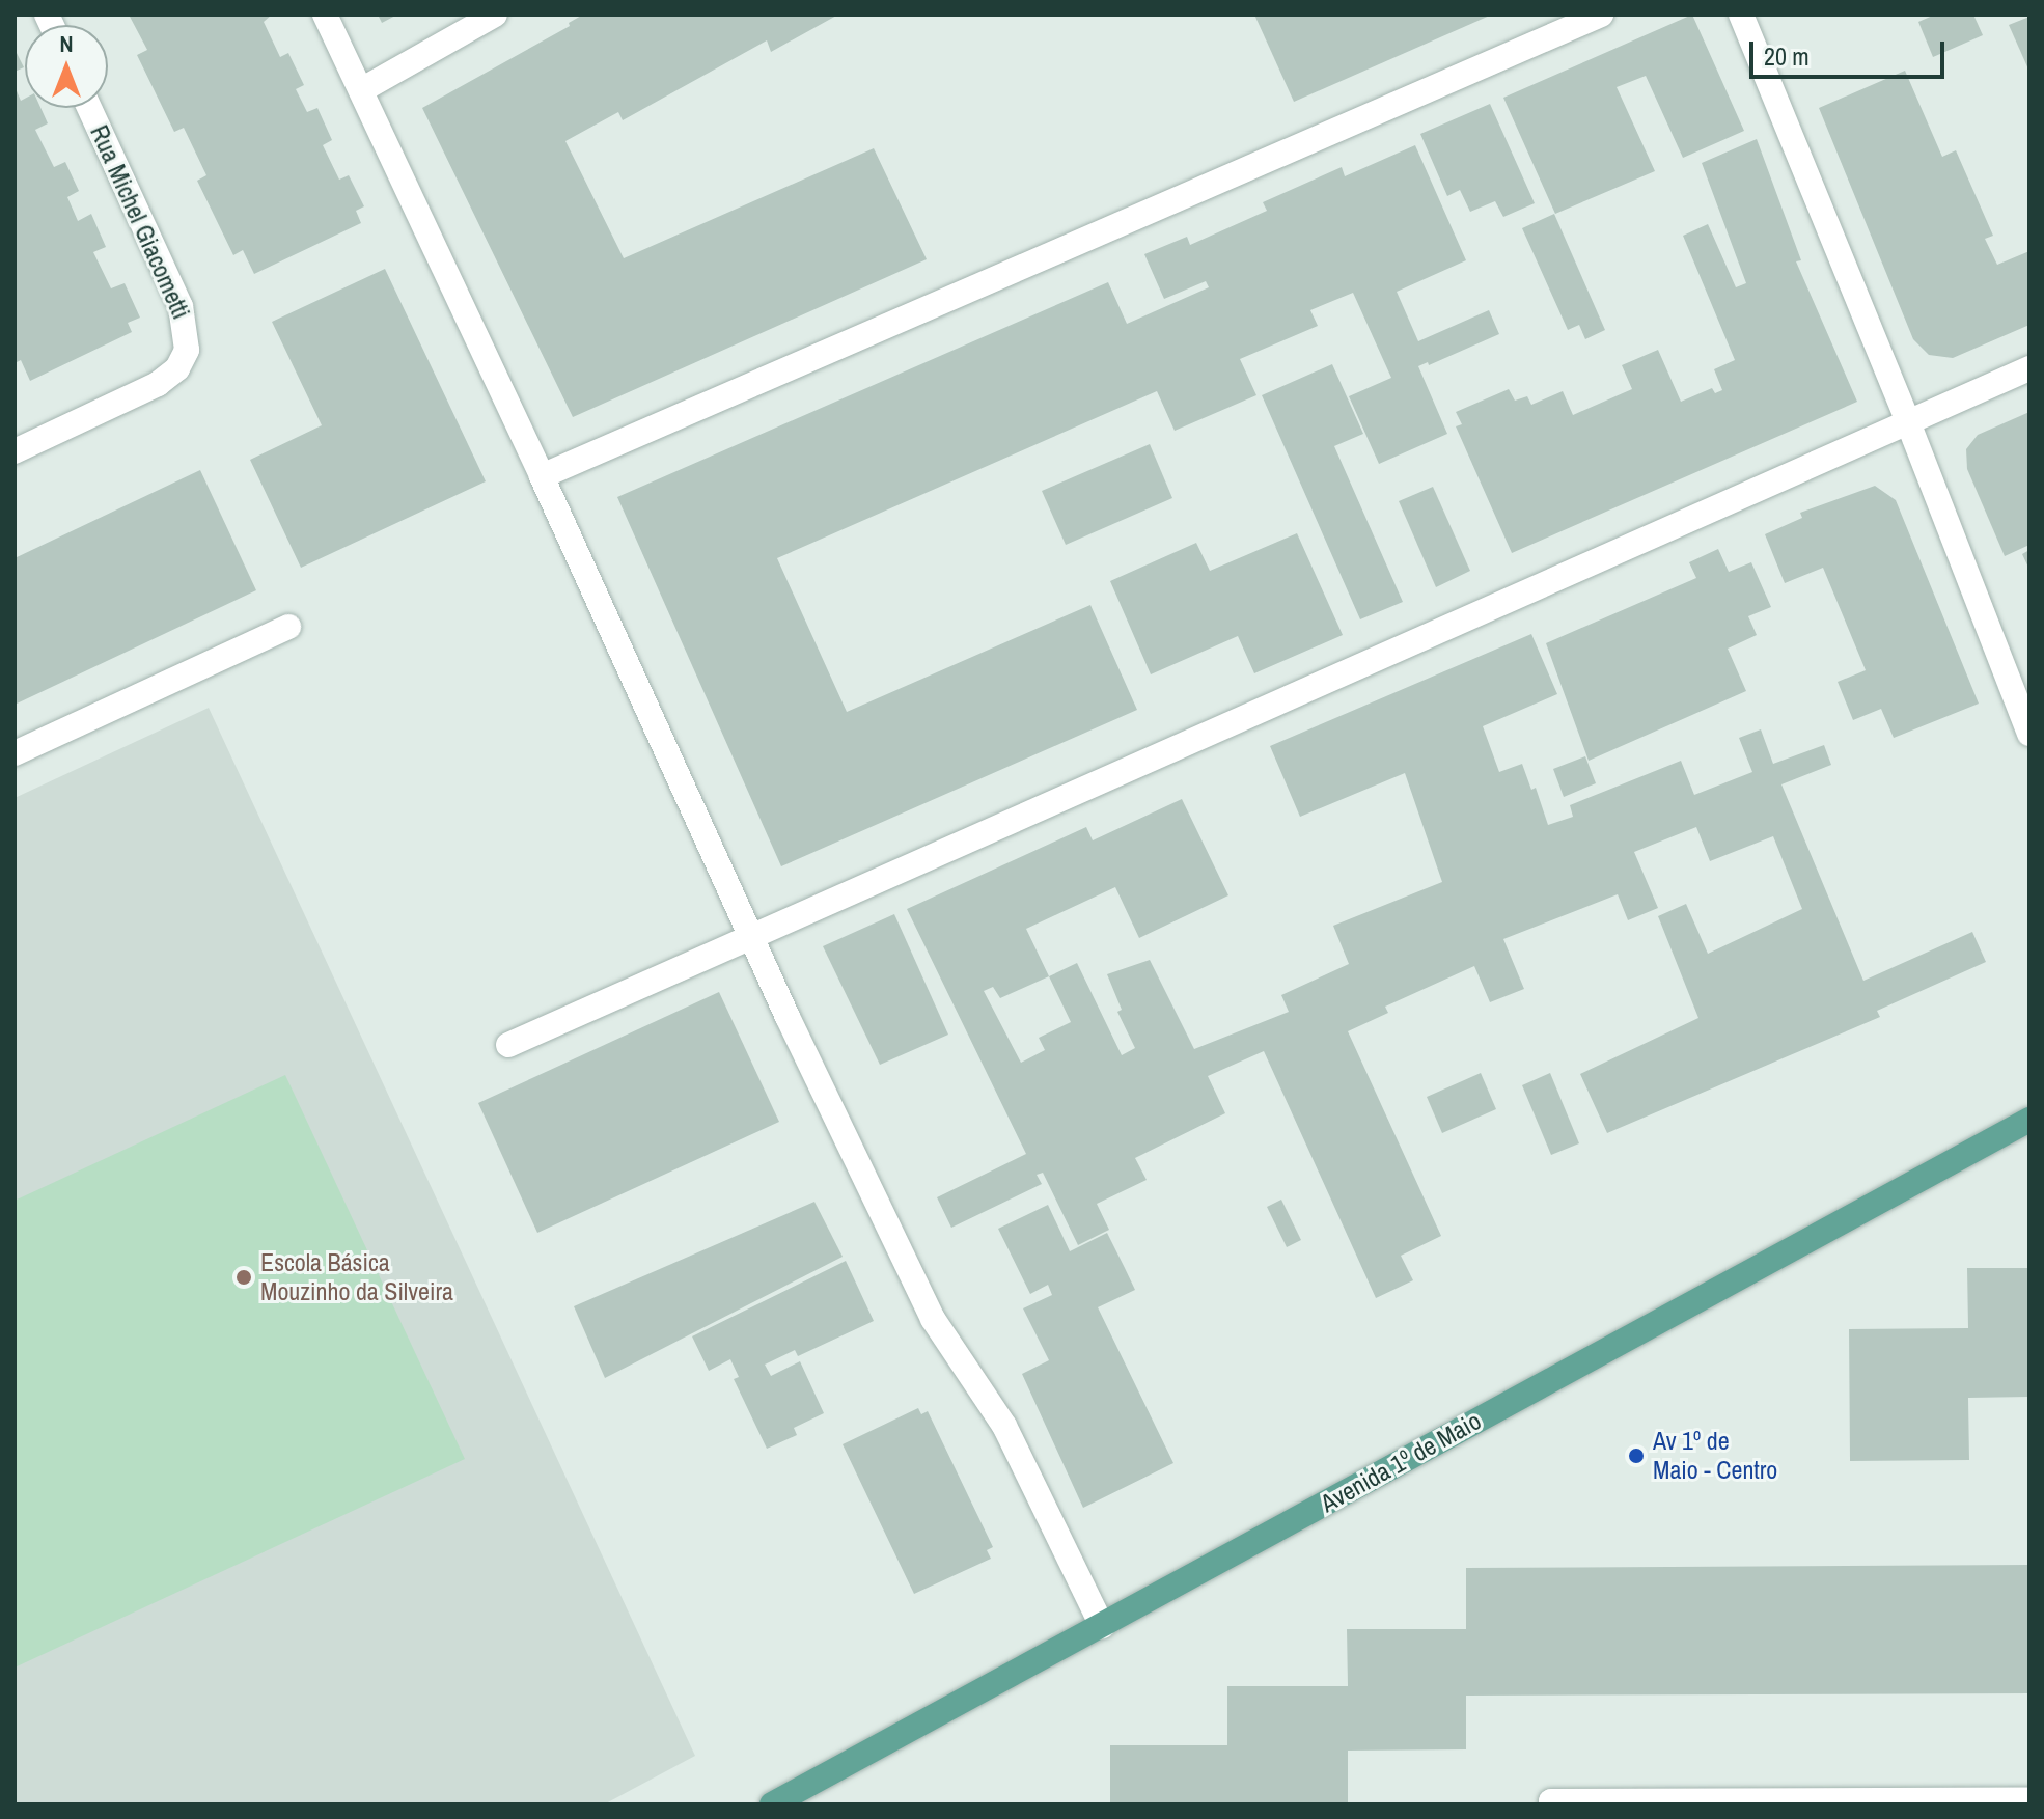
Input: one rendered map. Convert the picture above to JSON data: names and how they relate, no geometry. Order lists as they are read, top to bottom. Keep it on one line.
{"streets":{"main road":["Avenida 1º de Maio"],"street":["Rua Michel Giacometti"]},"places":["Escola Básica Mouzinho da Silveira","Av 1º de Maio - Centro"],"scale_bar":"20 m","north":"top"}
